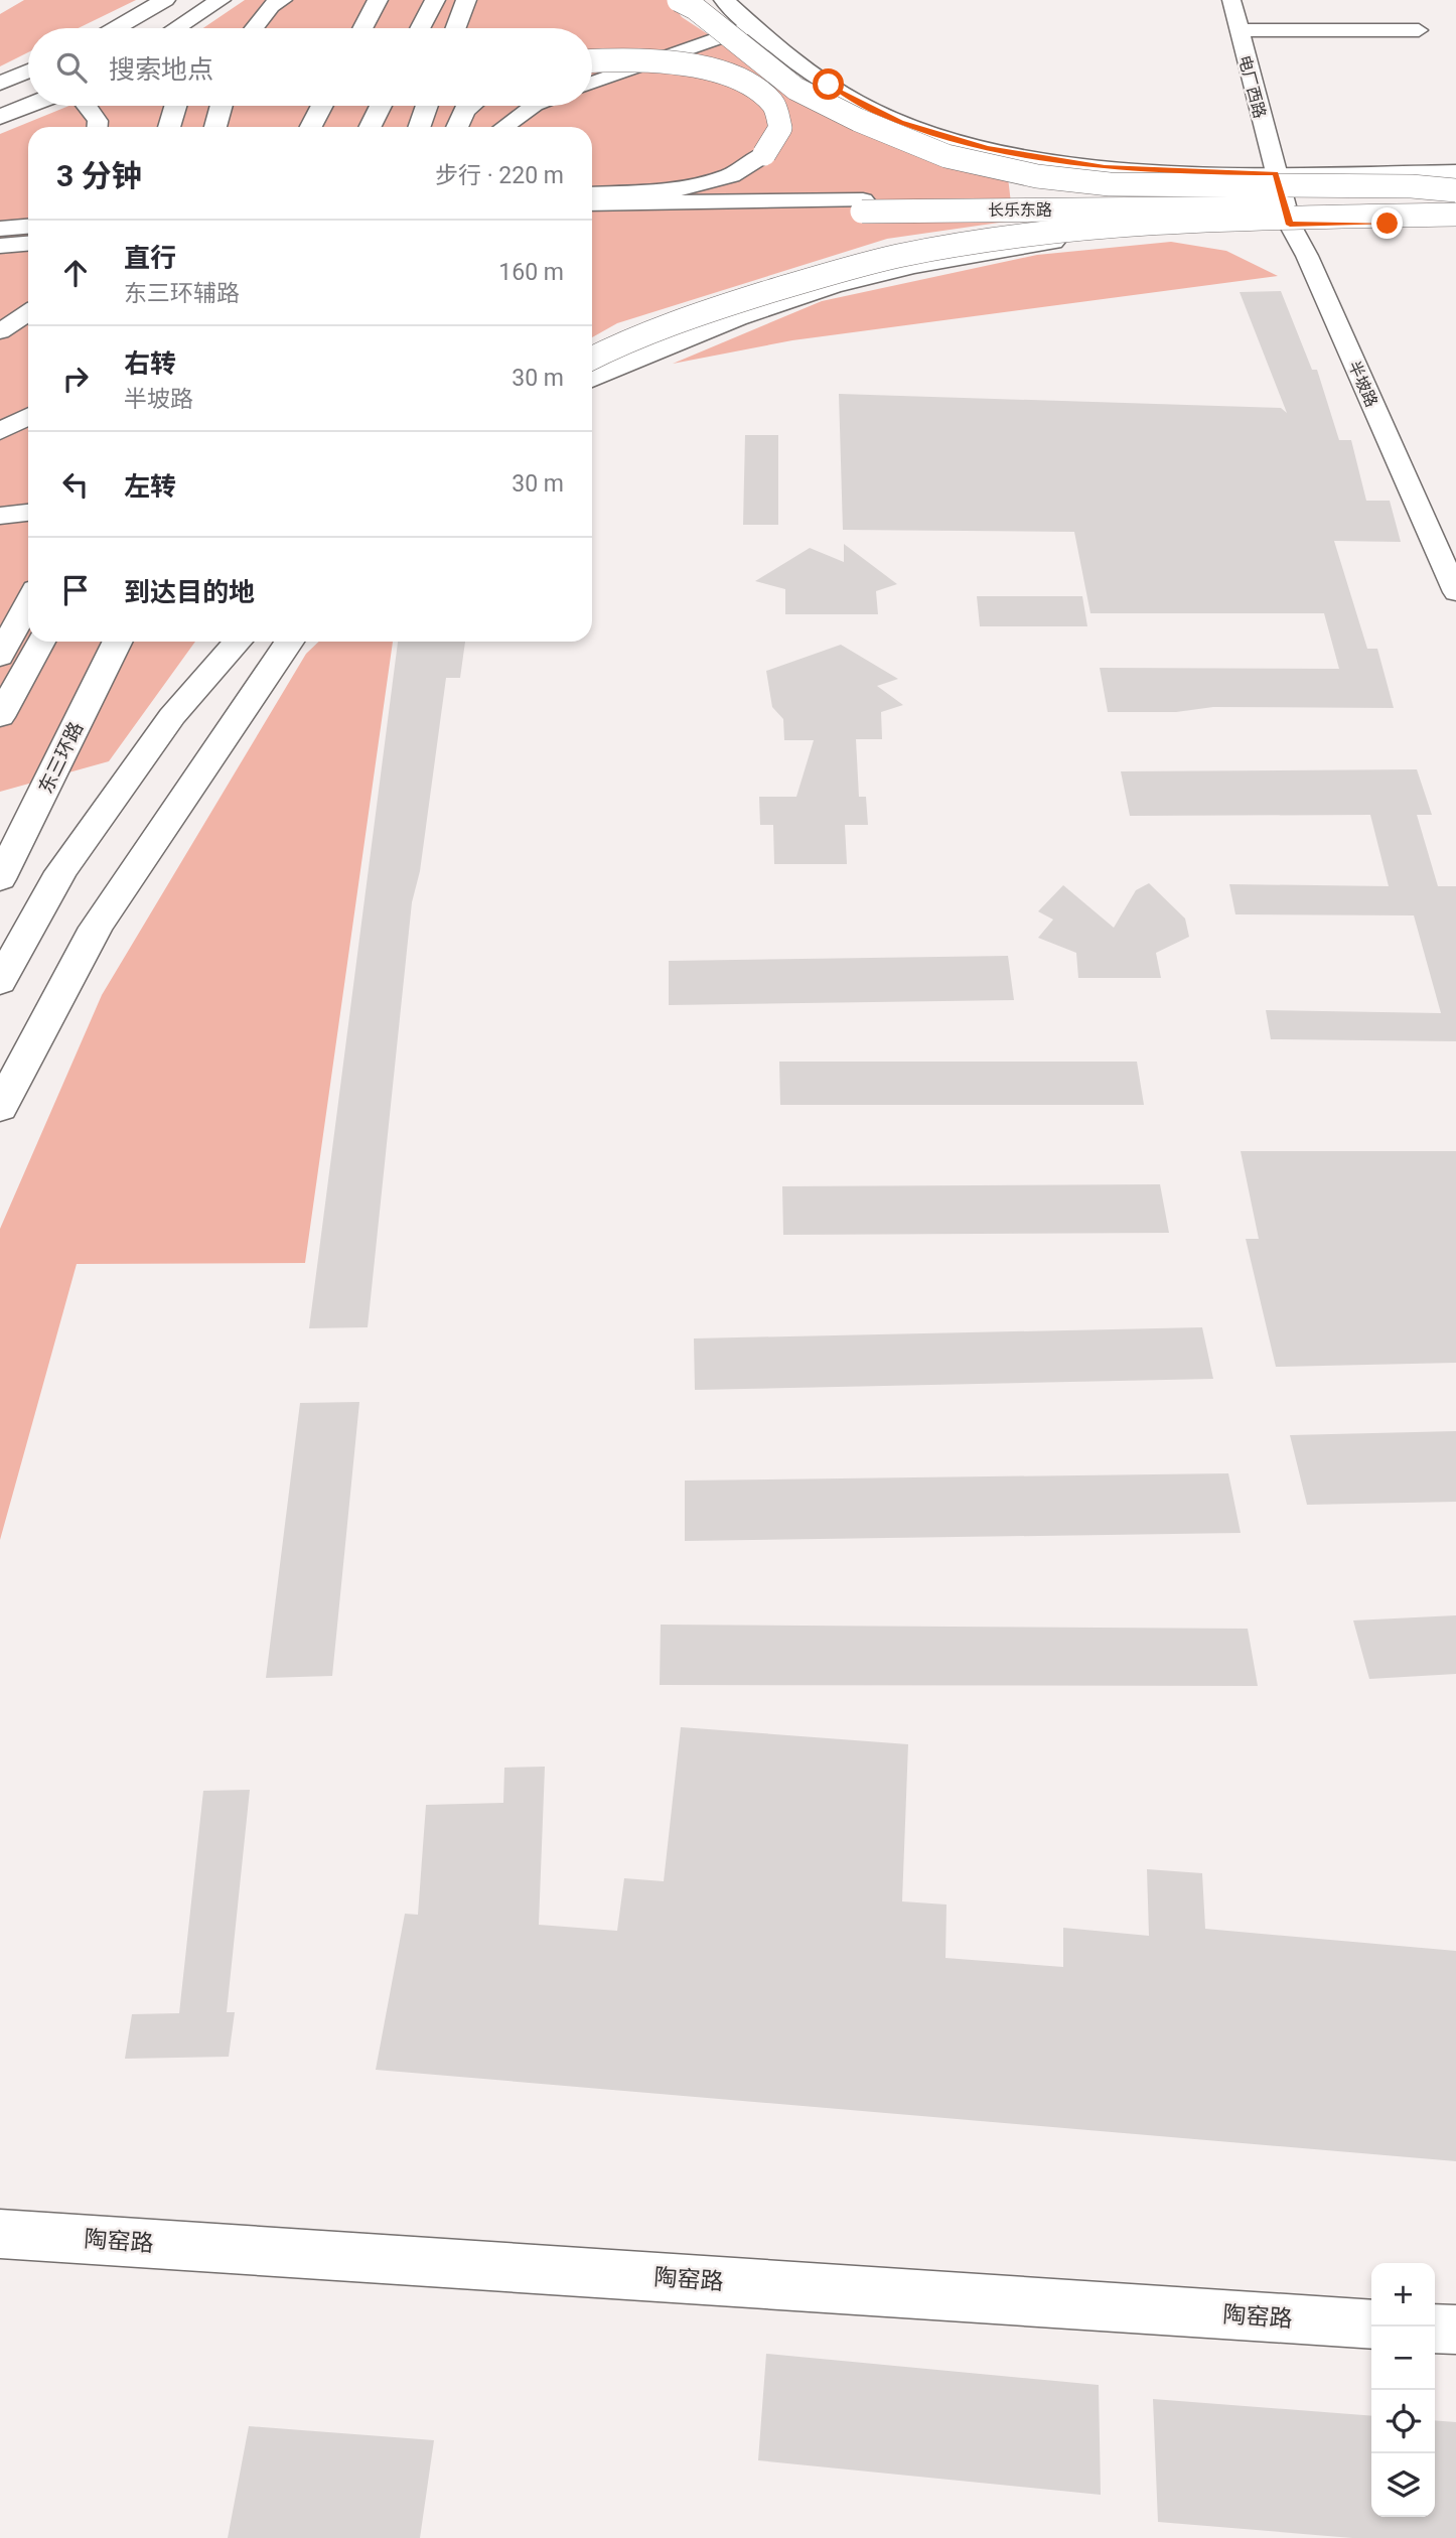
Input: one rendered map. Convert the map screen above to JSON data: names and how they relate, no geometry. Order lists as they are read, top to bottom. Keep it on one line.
{"streets":{"main road":["长乐东路","东三环路"],"street":["电厂西路","半坡路","陶窑路"]},"crossings":[["电厂西路","半坡路"]],"page":{"search":"搜索地点","heading":["3 分钟","步行 · 220 m"],"list":[["直行","东三环辅路","160 m"],["右转","半坡路","30 m"],["左转","30 m"],"到达目的地"],"map_buttons":["+","−"]}}
